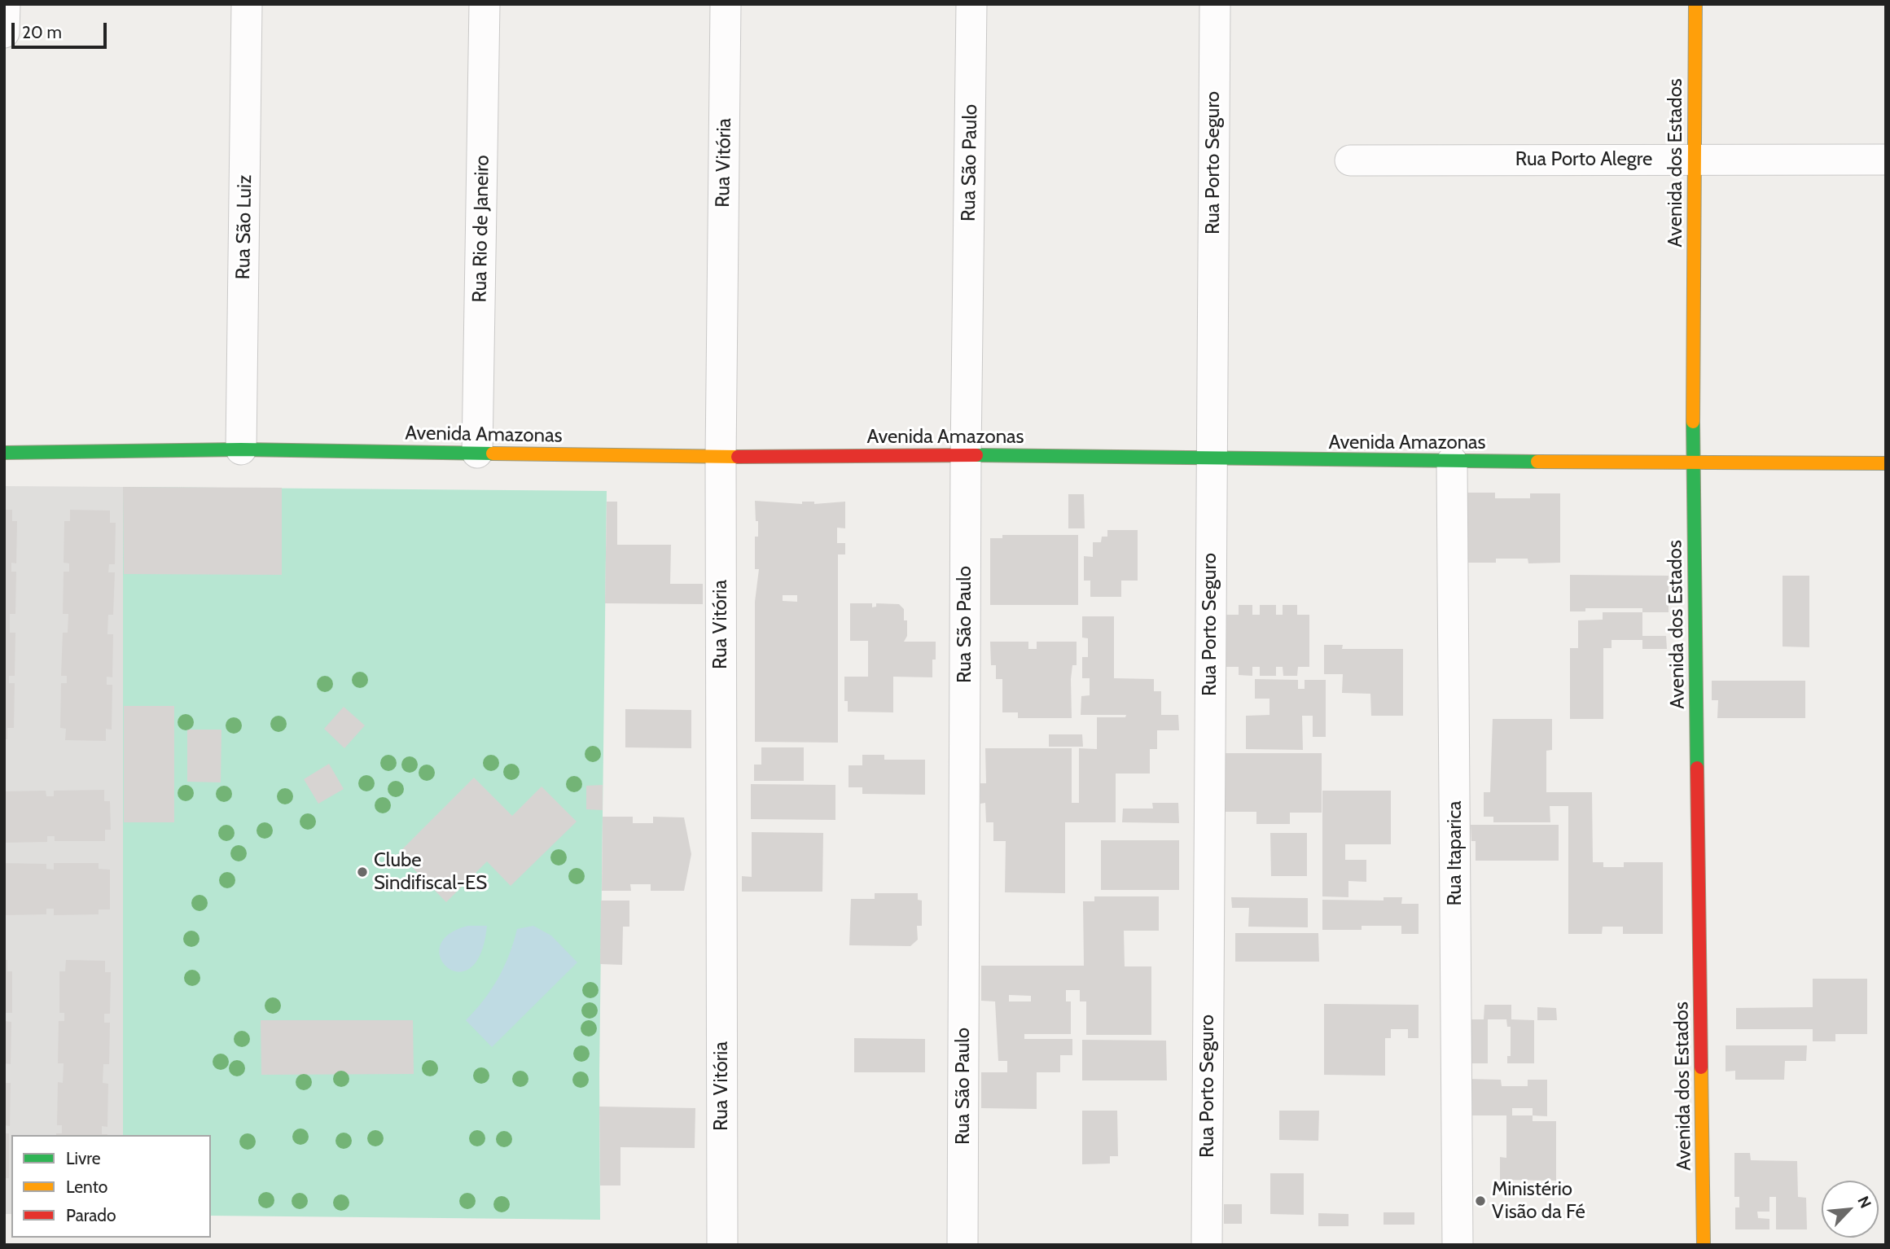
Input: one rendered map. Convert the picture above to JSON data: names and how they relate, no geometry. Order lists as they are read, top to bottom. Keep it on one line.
{"streets":{"street":["Rua Porto Alegre","Rua Vitória","Rua São Paulo","Rua Porto Seguro","Avenida dos Estados","Rua São Luiz","Rua Rio de Janeiro","Avenida Amazonas","Rua Itaparica"]},"crossings":[["Rua Porto Alegre","Avenida dos Estados"],["Rua Vitória","Avenida Amazonas"],["Rua São Paulo","Avenida Amazonas"],["Rua Porto Seguro","Avenida Amazonas"],["Avenida dos Estados","Avenida Amazonas"],["Rua São Luiz","Avenida Amazonas"],["Rua Rio de Janeiro","Avenida Amazonas"],["Avenida Amazonas","Rua Itaparica"]],"places":["Clube Sindifiscal-ES","Ministério Visão da Fé"],"legend":["Livre","Lento","Parado"],"scale_bar":"20 m","north":"top right"}
